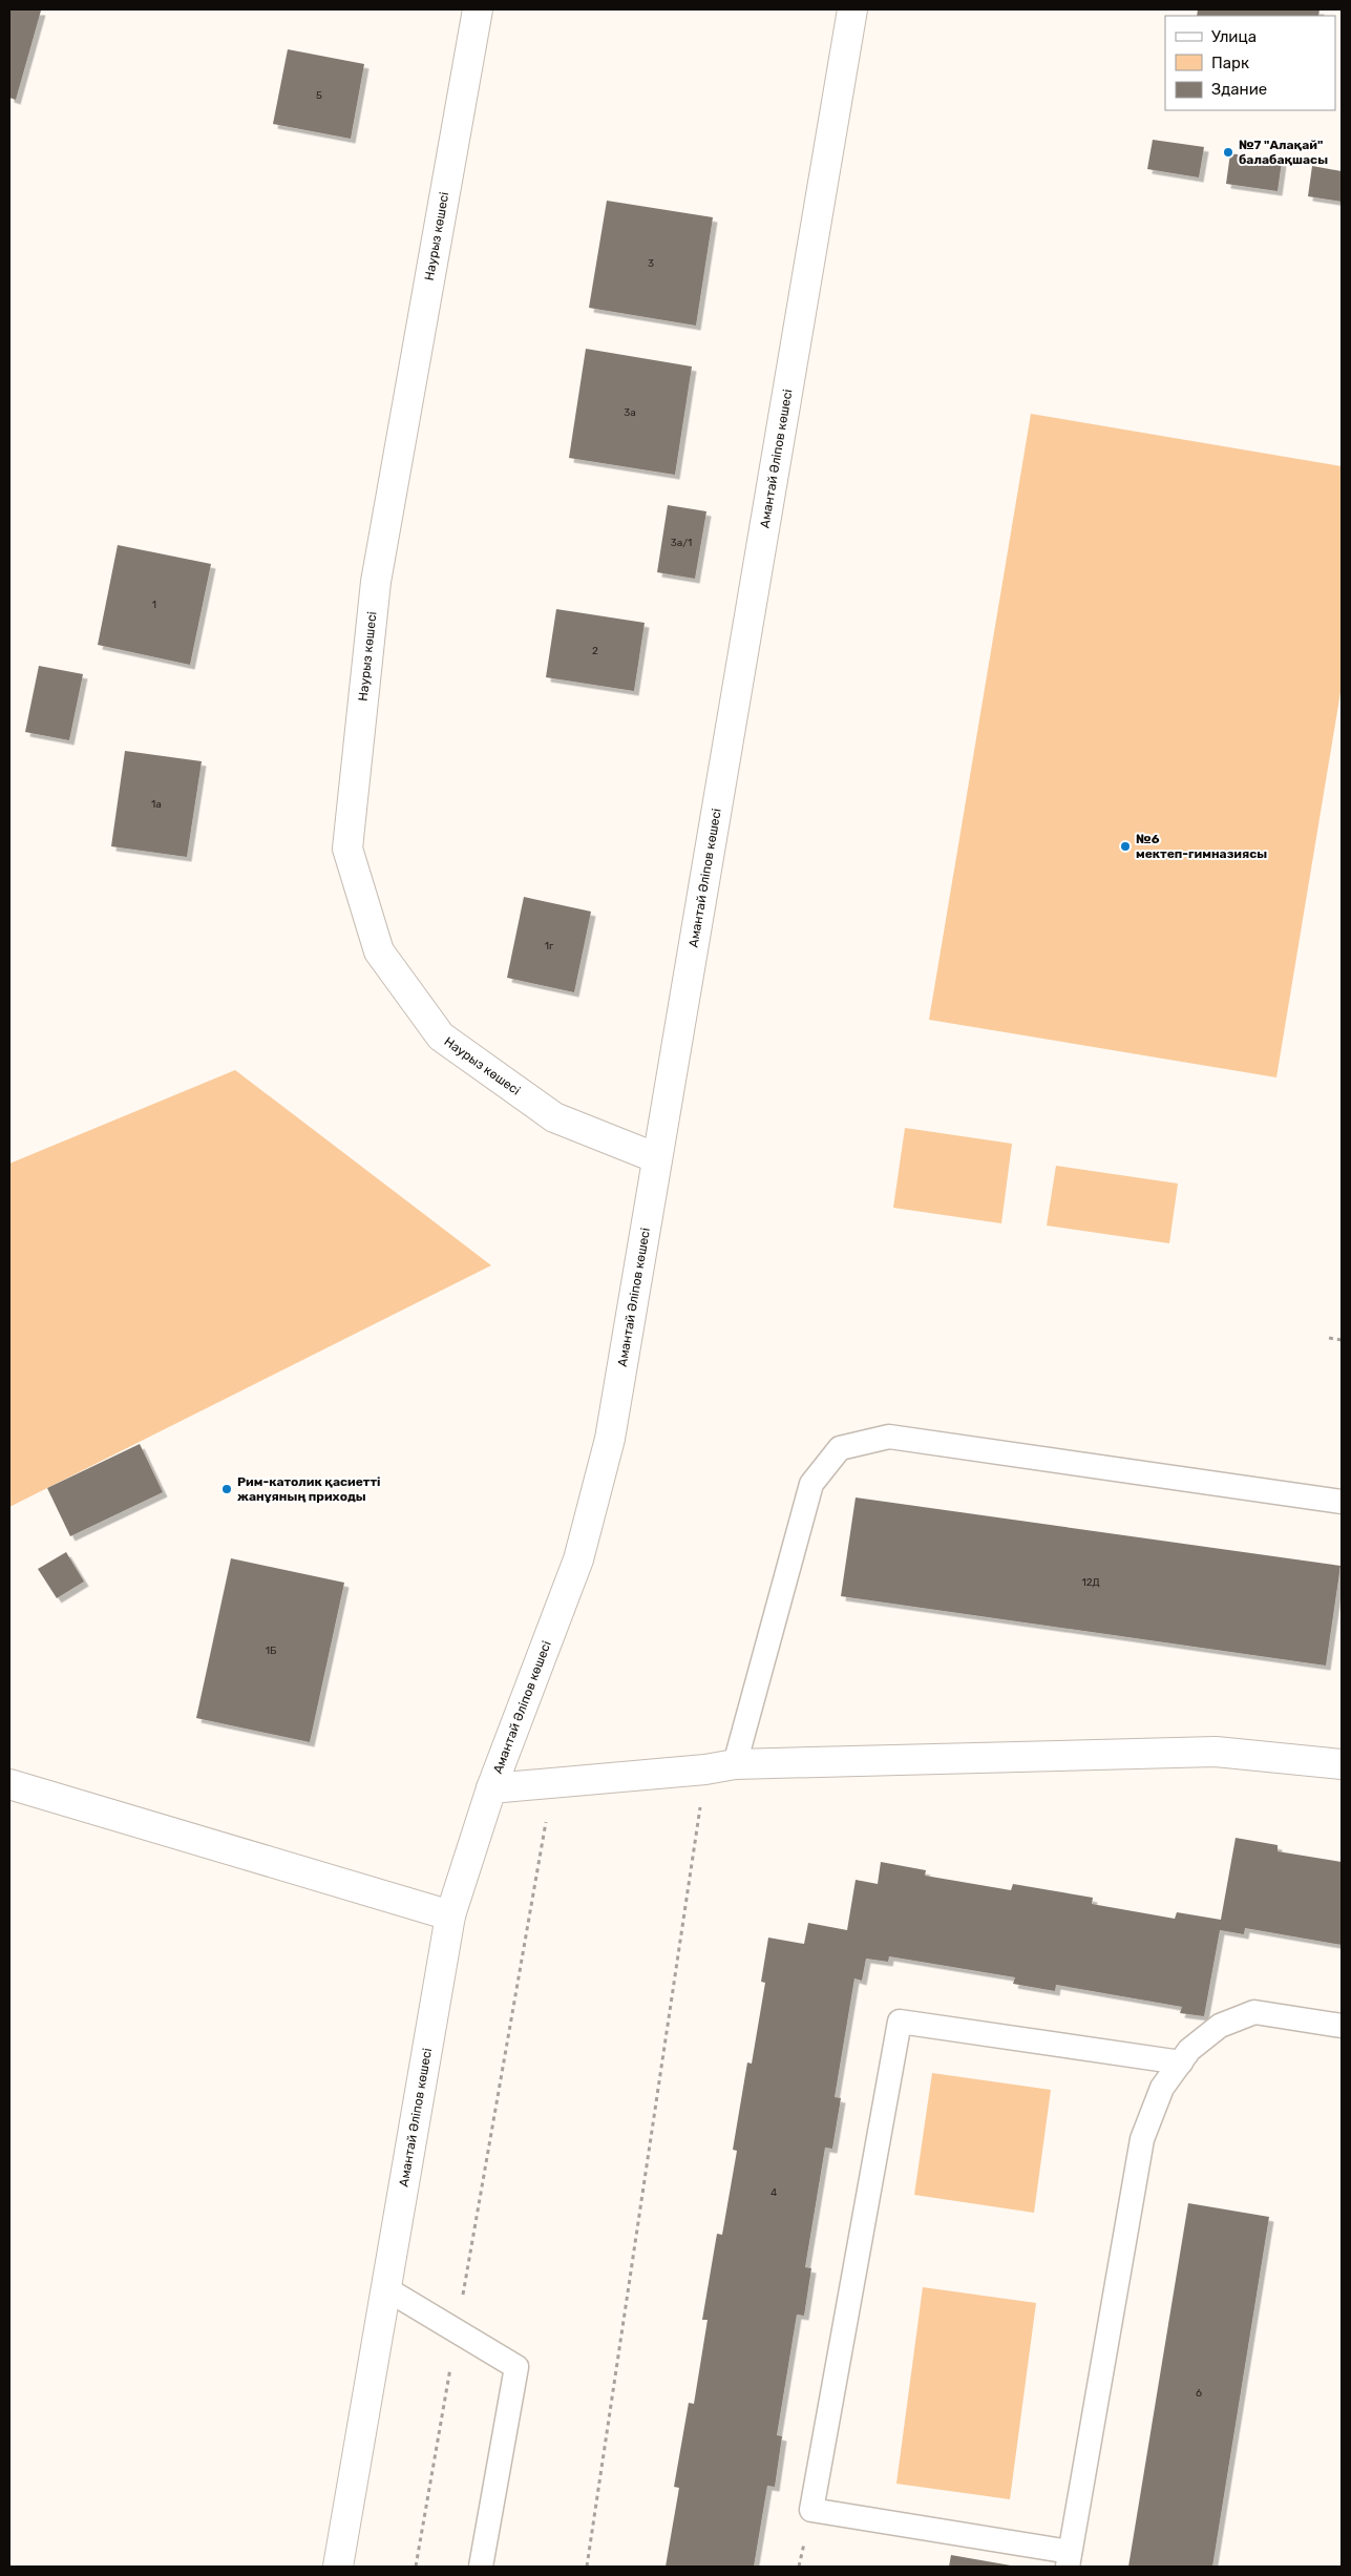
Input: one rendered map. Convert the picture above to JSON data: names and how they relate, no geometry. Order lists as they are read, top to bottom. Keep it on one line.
{"streets":{"street":["Наурыз көшесі","Амантай Әліпов көшесі"]},"crossings":[["Наурыз көшесі","Амантай Әліпов көшесі"]],"places":["№7 \"Алақай\" балабақшасы","№6 мектеп-гимназиясы","Рим-католик қасиетті жанұяның приходы"],"house_numbers":["5","3","3а","3а/1","1","2","1а","1г","12Д","1Б","4","6"],"legend":["Улица","Парк","Здание"]}
